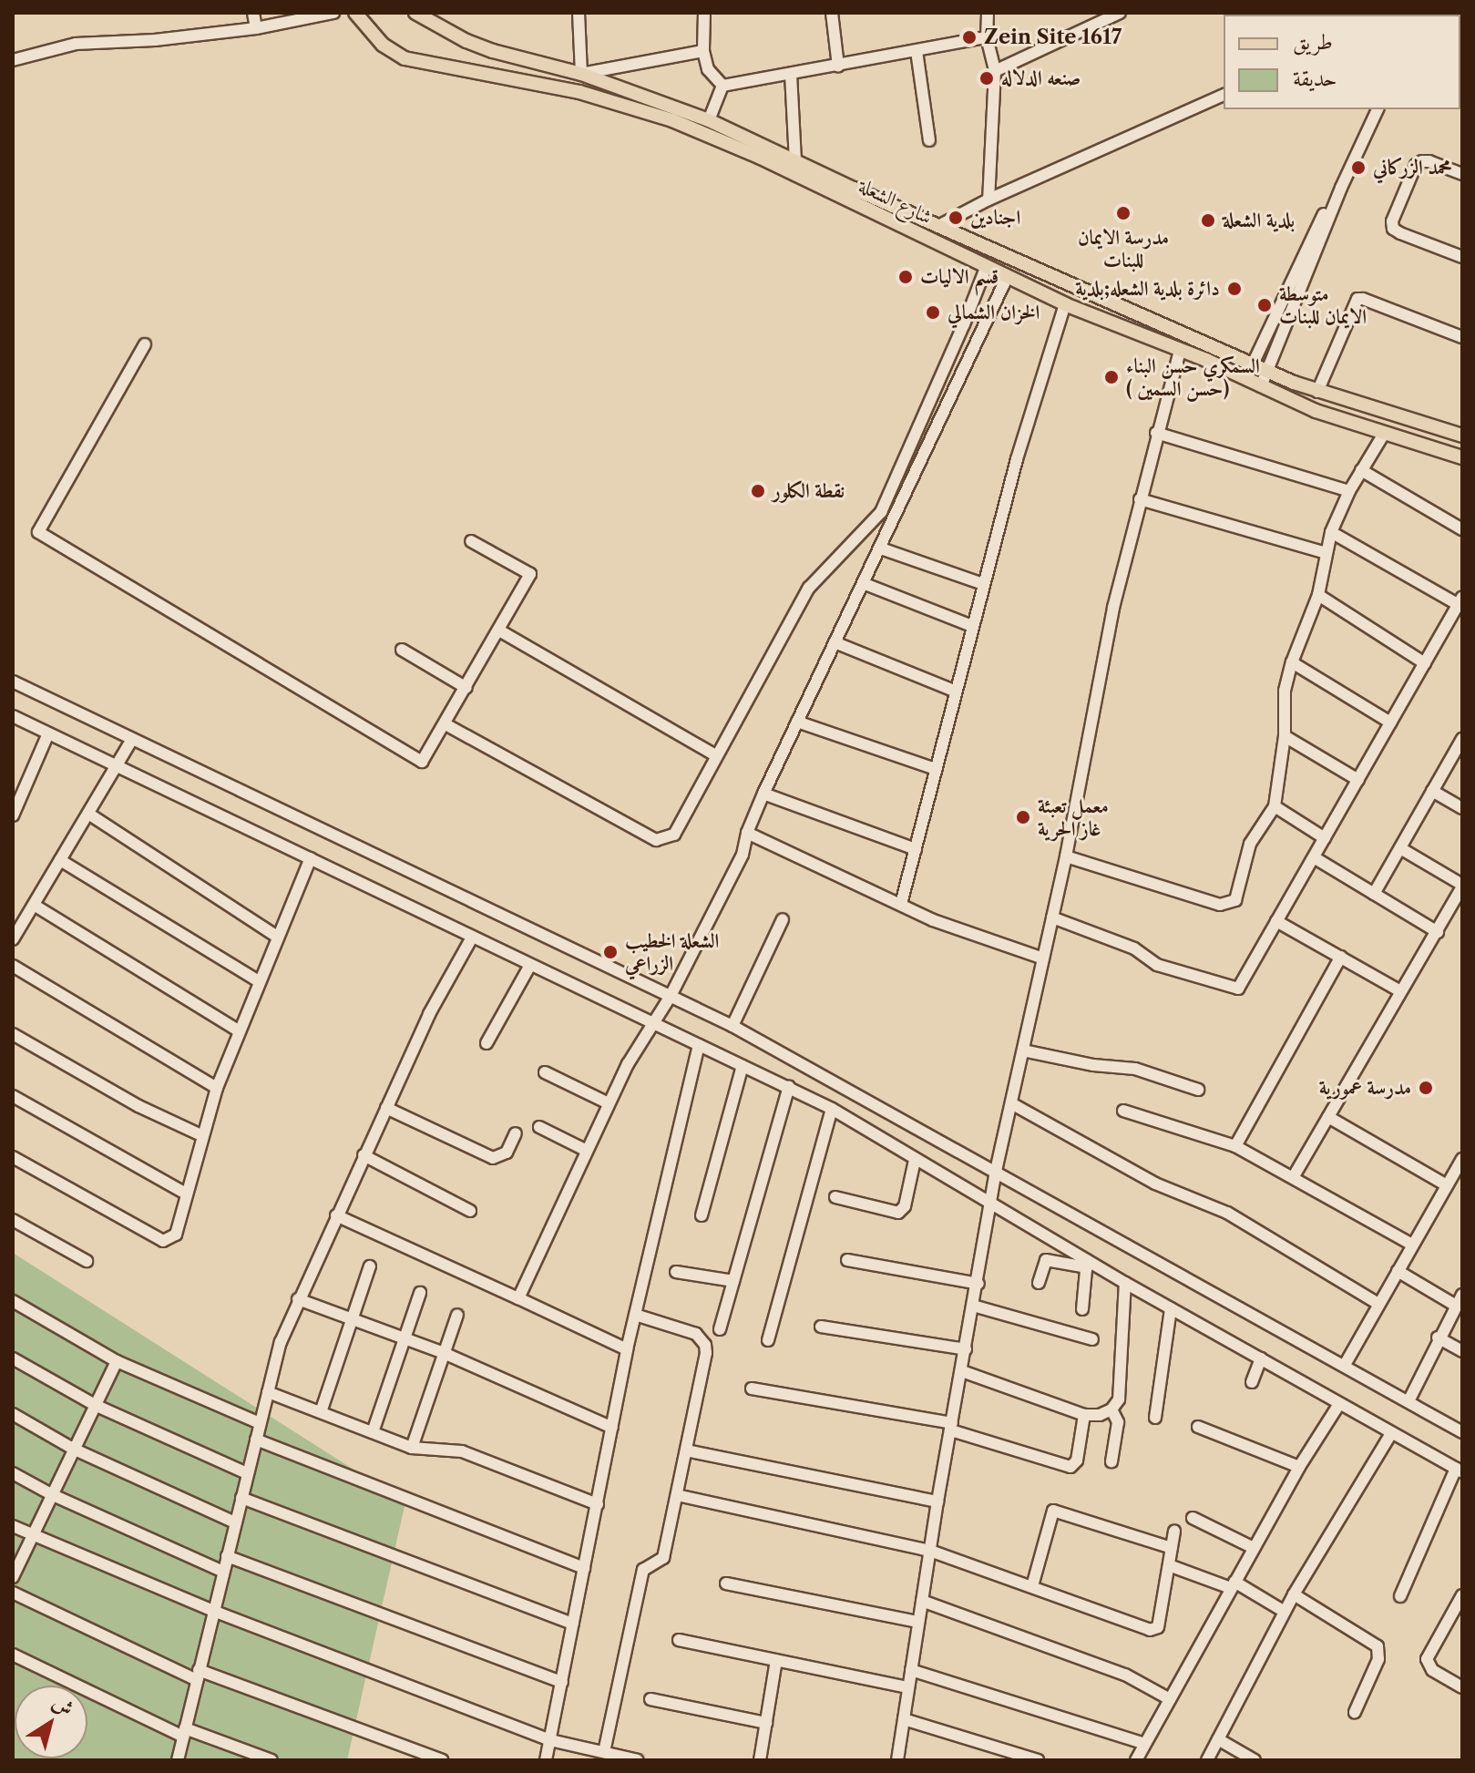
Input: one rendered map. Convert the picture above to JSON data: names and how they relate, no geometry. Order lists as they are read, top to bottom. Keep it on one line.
{"streets":{"main road":["شارع الشعلة"]},"places":["Zein Site 1617","صنعه الدلاله","محمد الزركاني","مدرسة الايمان للبنات","اجنادين","بلدية الشعلة","قسم الاليات","دائرة بلدية الشعله;بلدية","متوسطة الايمان للبنات","الخزان الشمالي","السمكري حسن البناء ( حسن السمين)","نقطة الكلور","معمل تعبئة غاز الحرية","الشعلة الخطيب الزراعي","مدرسة عمورية"],"legend":["طريق","حديقة"],"north":"top right"}
